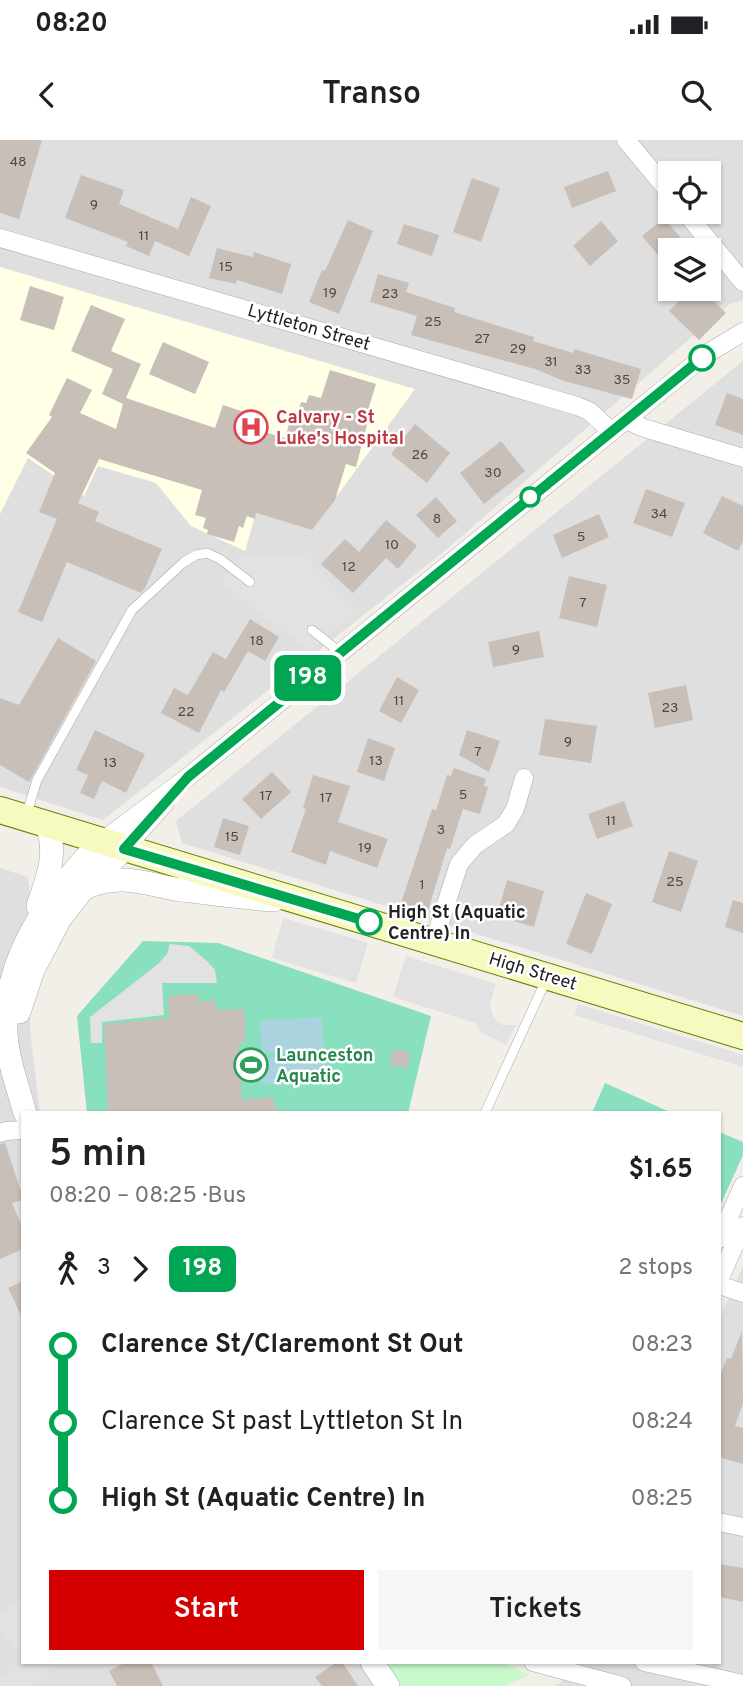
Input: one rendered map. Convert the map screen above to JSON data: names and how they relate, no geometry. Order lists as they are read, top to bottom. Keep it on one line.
{"streets":{"main road":["High Street"],"street":["Lyttleton Street"]},"places":{"hospital":["Calvary - St Luke's Hospital"],"other":["High St (Aquatic Centre) In"],"sports":["Launceston Aquatic"]},"lines":["bus line 198"],"house_numbers":["48","9","11","15","19","23","25","27","29","31","33","35","26","30","34","8","5","10","12","7","18","9","11","23","22","9","7","13","13","5","17","17","11","3","15","19","25","1"],"page":{"status":"08:20","header":"Transo","on_map":"198","heading":["5 min","08:20 – 08:25 · Bus","$1.65"],"legs":["3","198","2 stops"],"list":[{"name":"Clarence St/Claremont St Out","value":"08:23"},{"name":"Clarence St past Lyttleton St In","value":"08:24"},{"name":"High St (Aquatic Centre) In","value":"08:25"}],"buttons":["Start","Tickets"]}}
